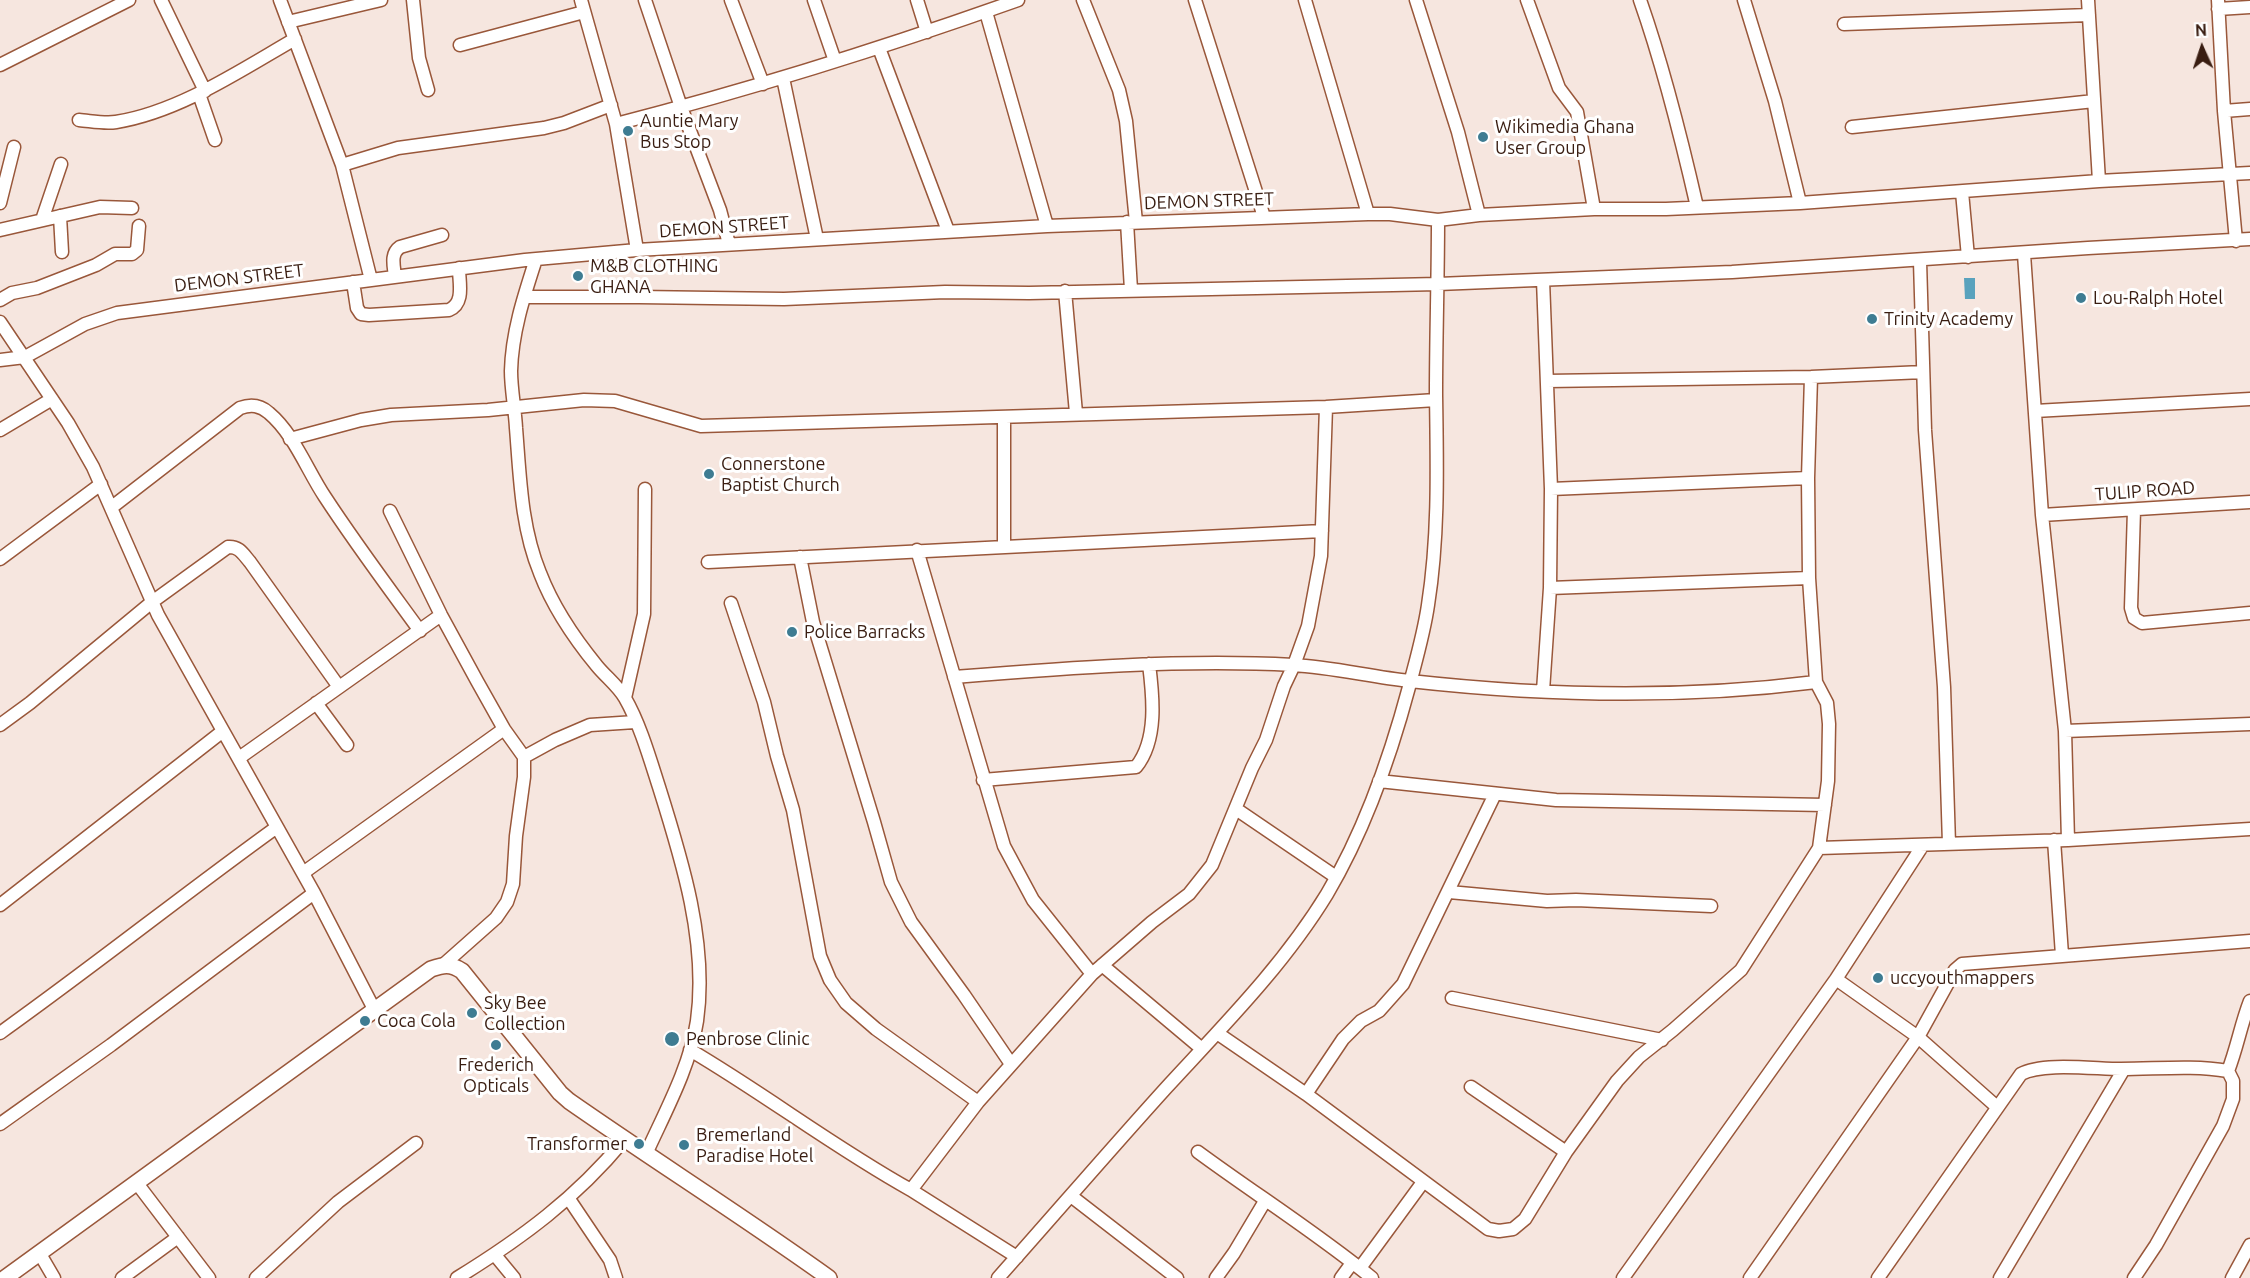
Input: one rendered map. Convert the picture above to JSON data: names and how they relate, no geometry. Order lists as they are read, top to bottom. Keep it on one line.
{"streets":{"street":["DEMON STREET","TULIP ROAD"]},"places":["Auntie Mary Bus Stop","Wikimedia Ghana User Group","M&B CLOTHING GHANA","Lou-Ralph Hotel","Trinity Academy","Connerstone Baptist Church","Police Barracks","uccyouthmappers","Sky Bee Collection","Coca Cola","Penbrose Clinic","Frederich Opticals","Transformer","Bremerland Paradise Hotel"],"north":"top"}
